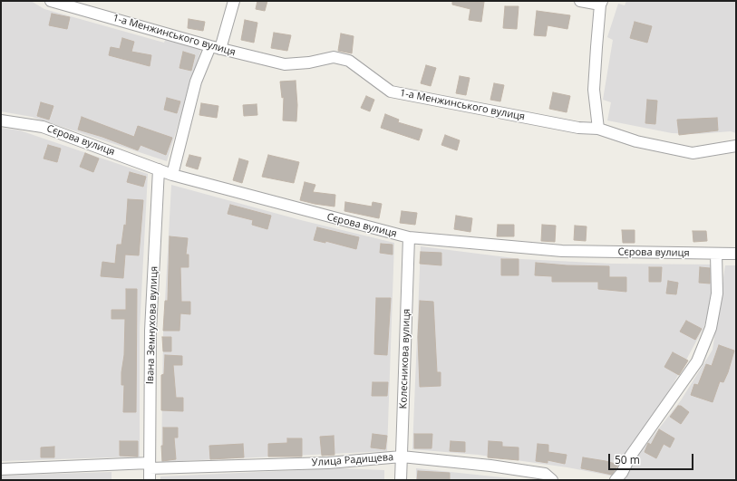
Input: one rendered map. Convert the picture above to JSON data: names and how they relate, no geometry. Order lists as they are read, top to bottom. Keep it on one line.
{"streets":{"street":["1-а Менжинського вулиця","Сєрова вулиця","Івана Земнухова вулиця","Колесникова вулиця","Улица Радищева"]},"crossings":[["Сєрова вулиця","Івана Земнухова вулиця"],["Сєрова вулиця","Колесникова вулиця"],["Івана Земнухова вулиця","Улица Радищева"],["Колесникова вулиця","Улица Радищева"]],"scale_bar":"50 m"}
